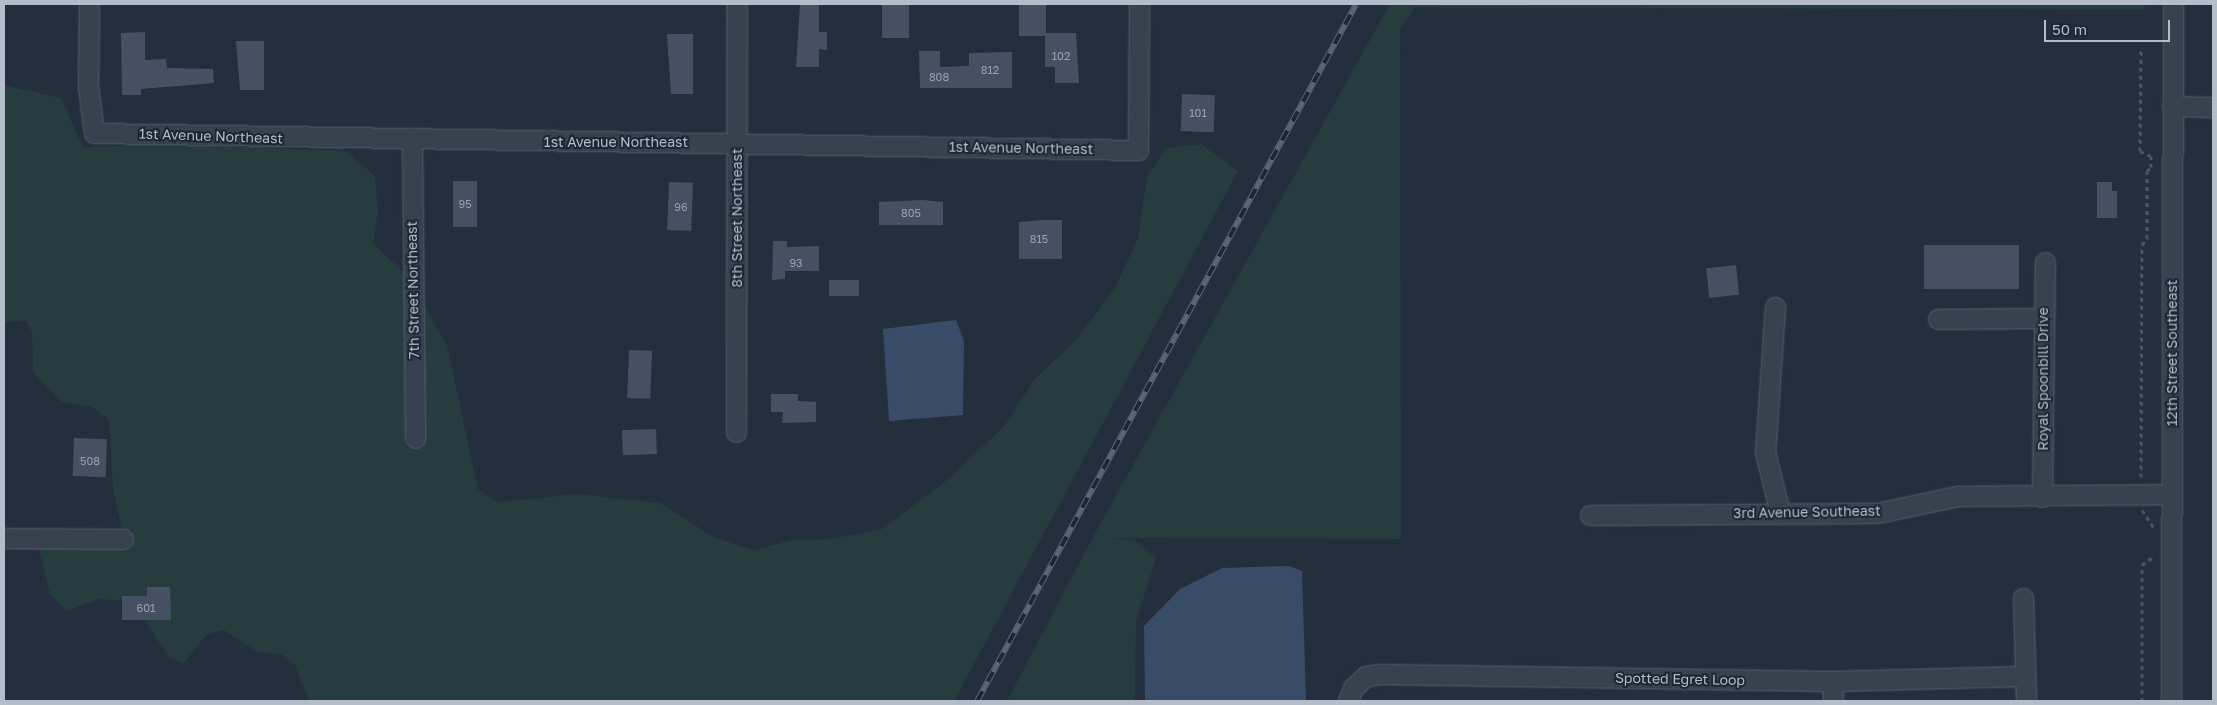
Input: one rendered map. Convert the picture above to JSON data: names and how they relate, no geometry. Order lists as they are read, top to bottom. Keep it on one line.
{"streets":{"street":["1st Avenue Northeast","8th Street Northeast","7th Street Northeast","12th Street Southeast","Royal Spoonbill Drive","3rd Avenue Southeast","Spotted Egret Loop"]},"crossings":[["1st Avenue Northeast","8th Street Northeast"],["1st Avenue Northeast","7th Street Northeast"],["12th Street Southeast","3rd Avenue Southeast"],["Royal Spoonbill Drive","3rd Avenue Southeast"]],"house_numbers":["102","812","808","101","95","96","805","815","93","508","601"],"scale_bar":"50 m"}
